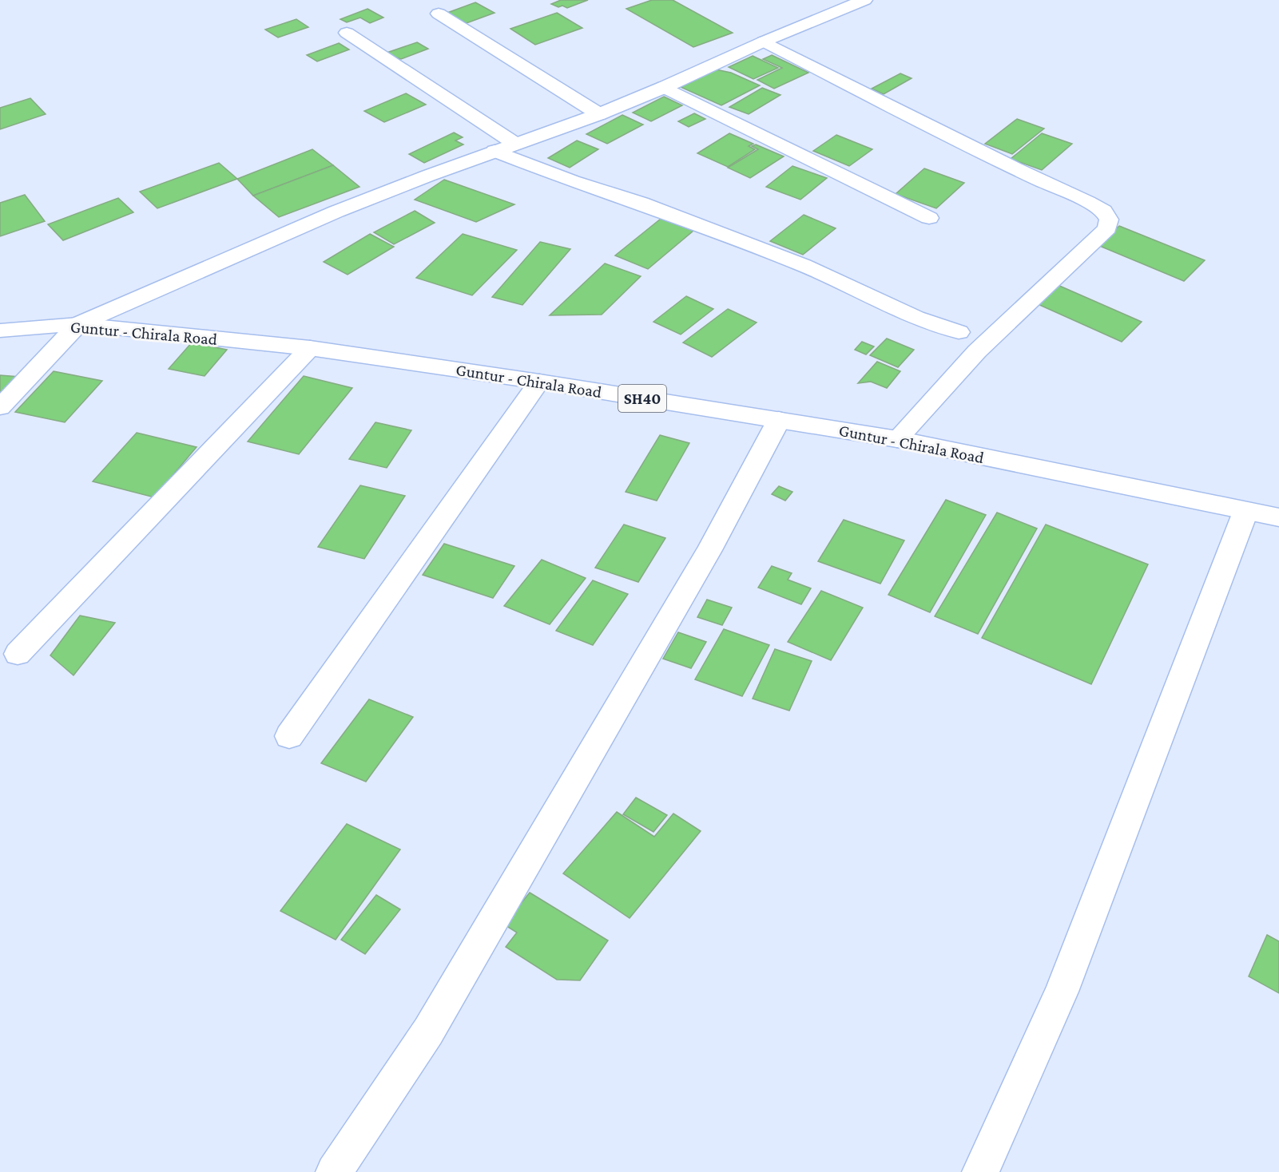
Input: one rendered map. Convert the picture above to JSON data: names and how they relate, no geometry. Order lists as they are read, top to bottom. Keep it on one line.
{"streets":{"street":["Guntur - Chirala Road","SH40"]}}
